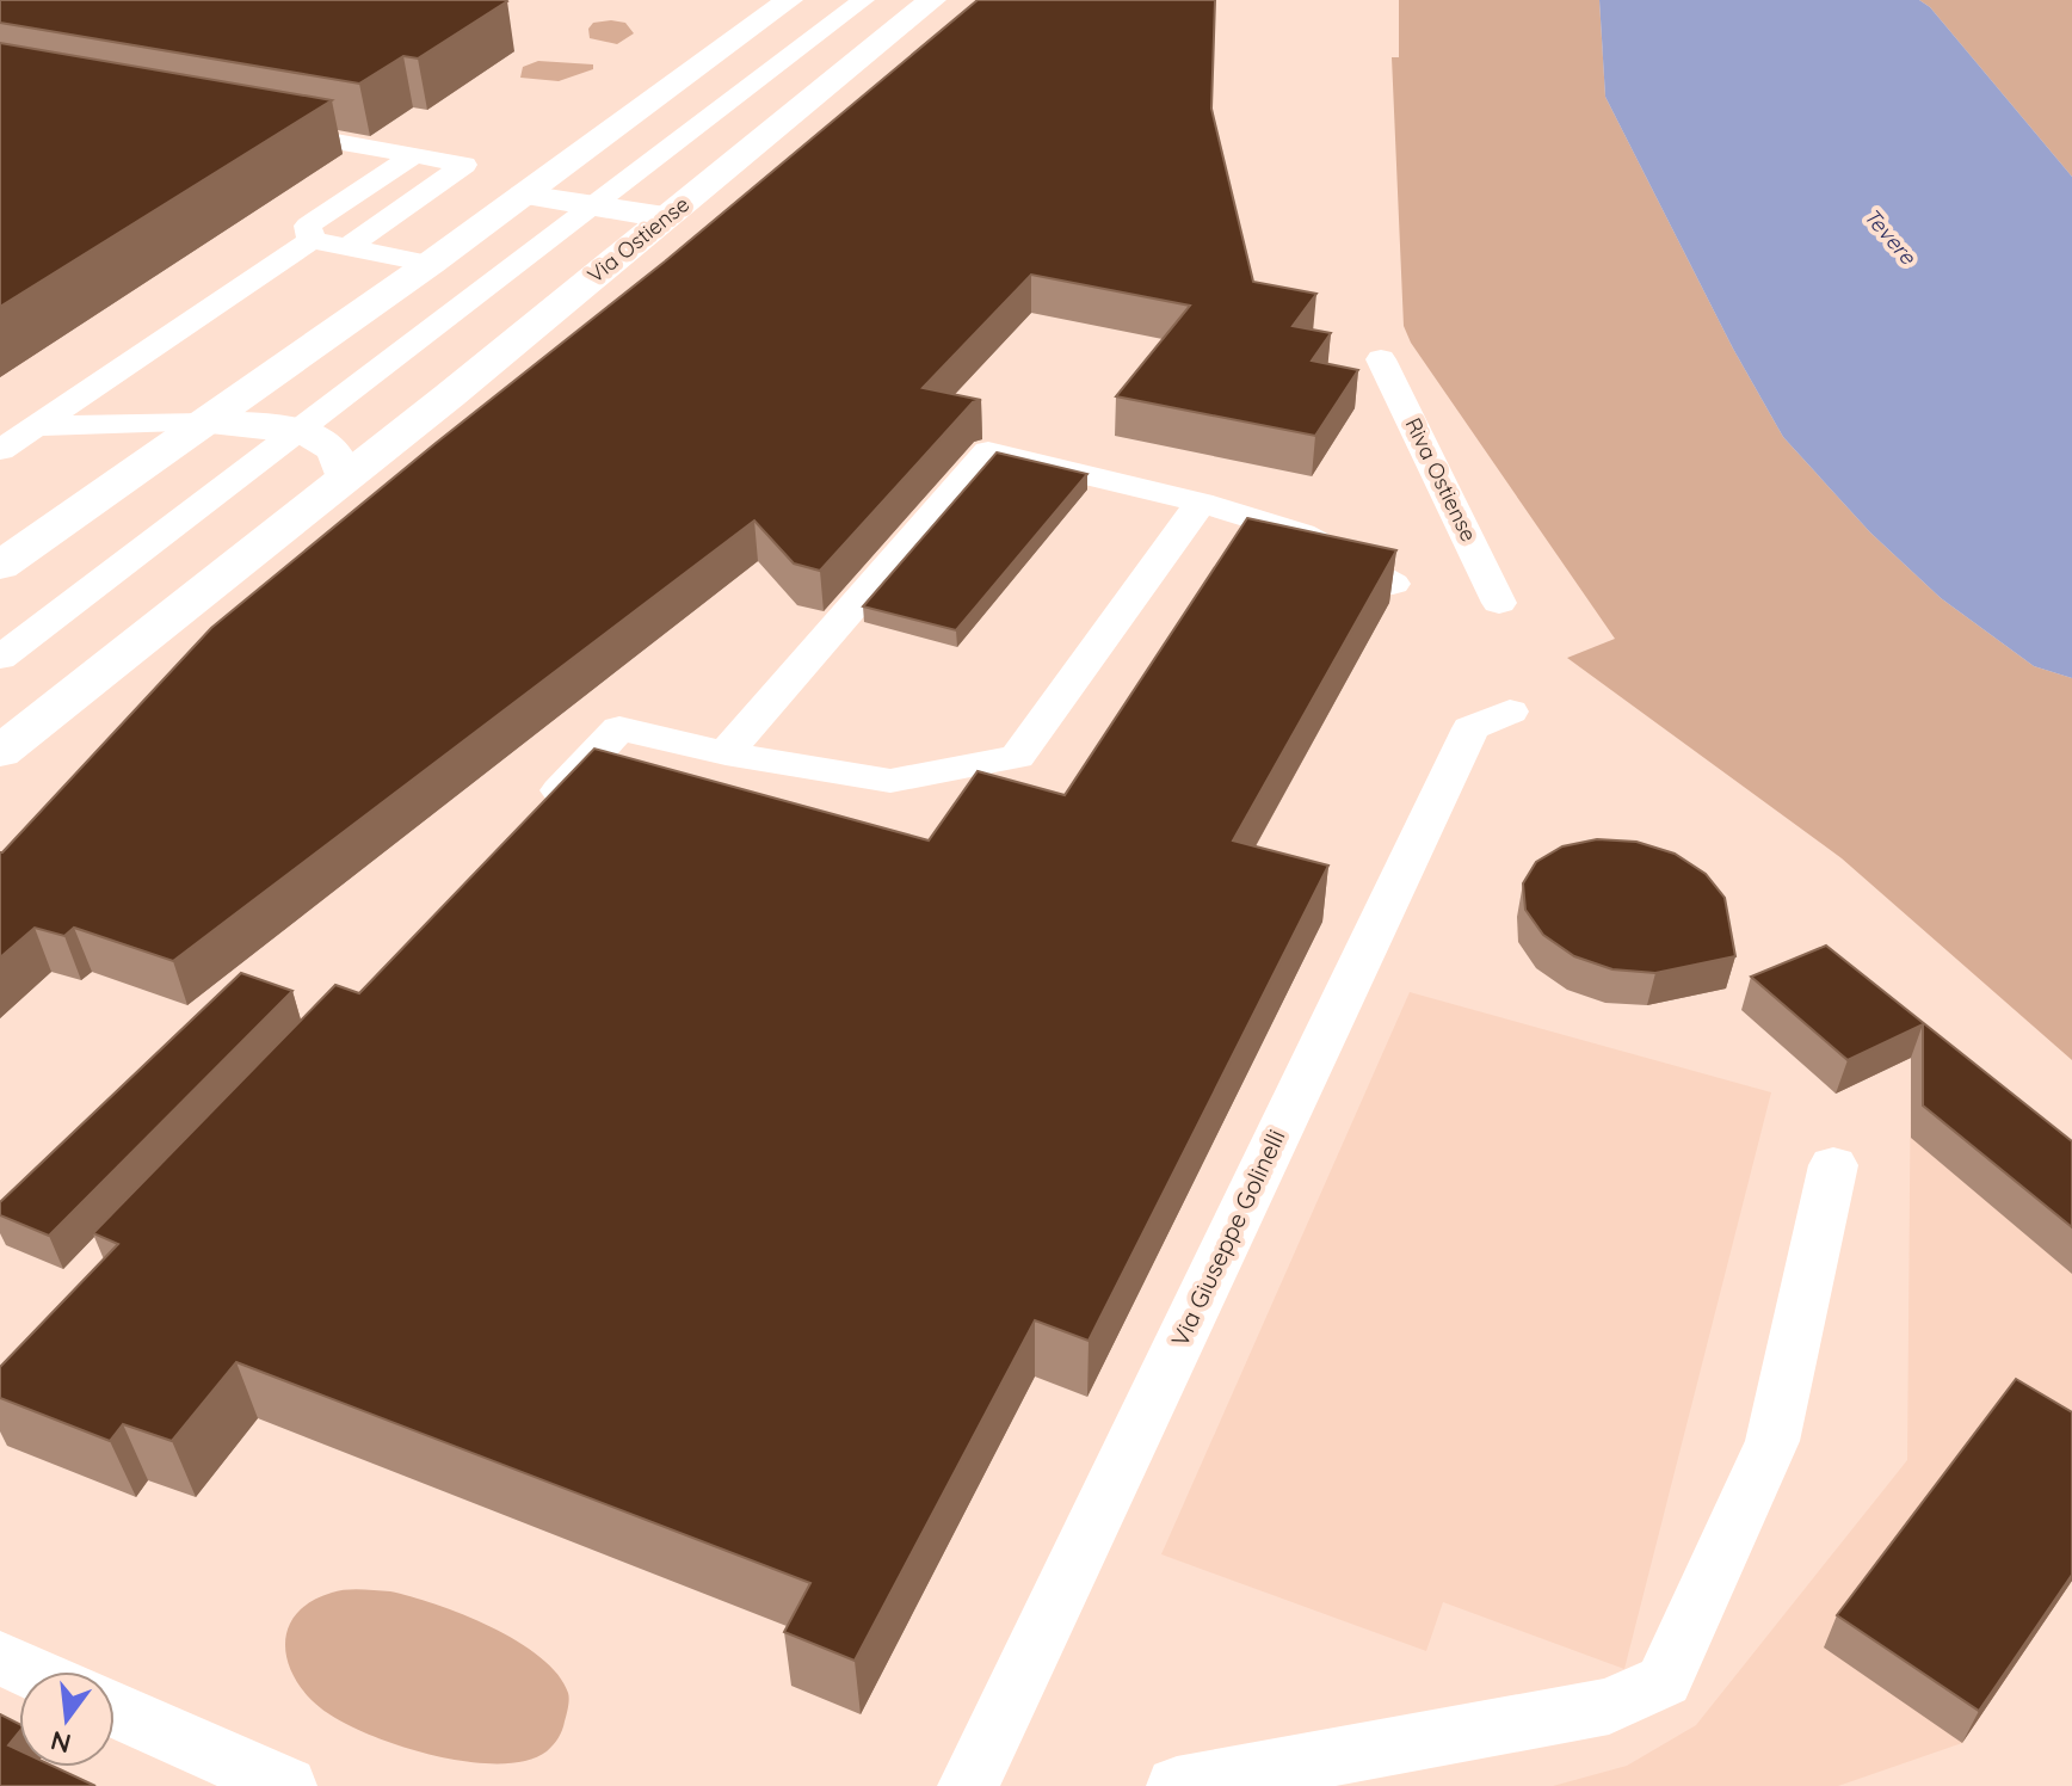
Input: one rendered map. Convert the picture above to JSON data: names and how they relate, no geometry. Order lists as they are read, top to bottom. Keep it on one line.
{"streets":{"main road":["Via Ostiense"],"lane":["Riva Ostiense","Via Giuseppe Golinelli"]},"water":["Tevere"],"north":"bottom"}
